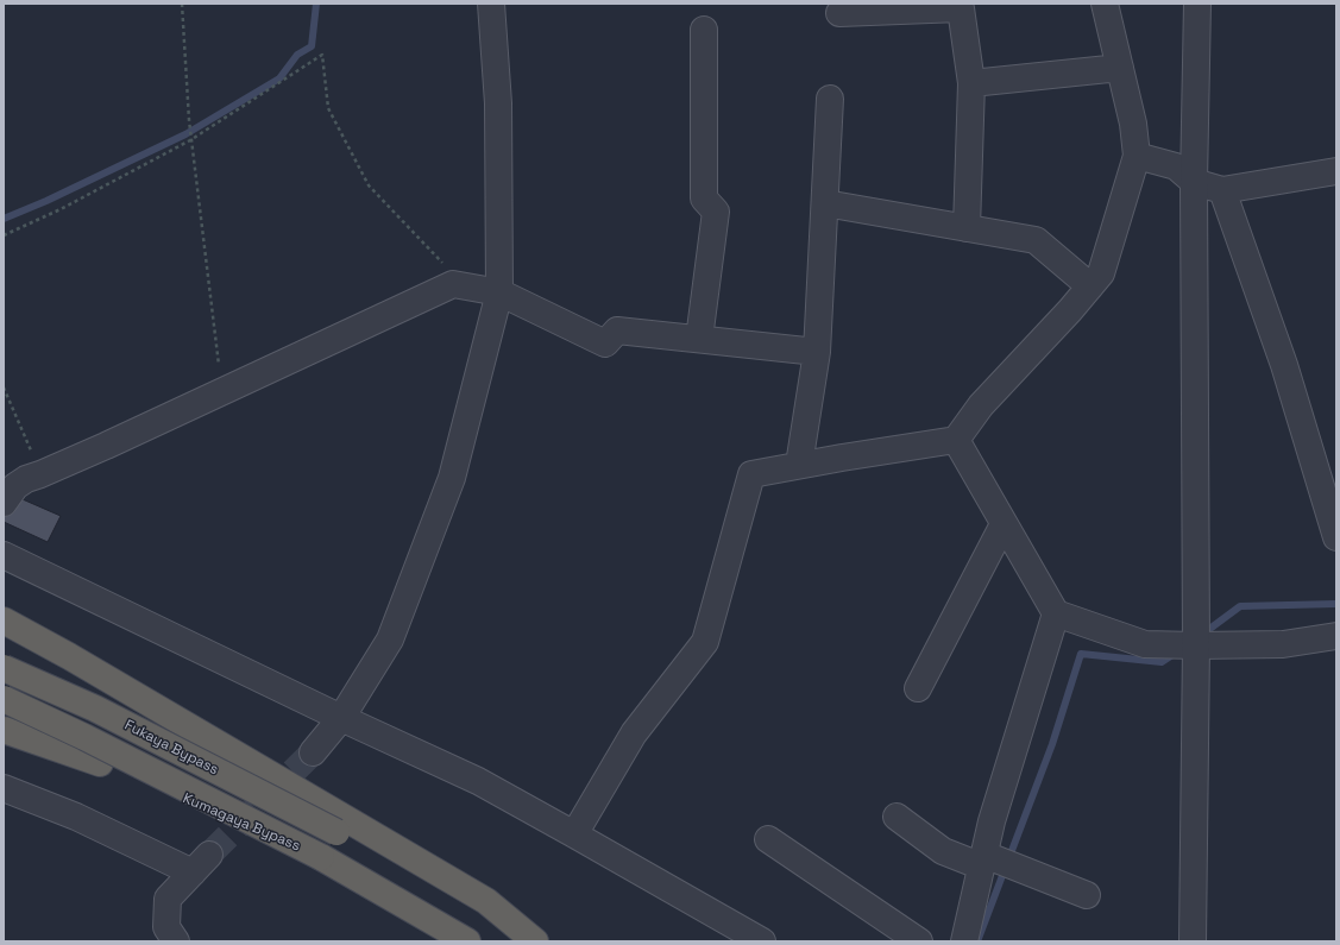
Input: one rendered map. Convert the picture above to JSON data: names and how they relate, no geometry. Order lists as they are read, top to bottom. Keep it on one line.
{"streets":{"highway":["Fukaya Bypass","Kumagaya Bypass"]},"crossings":[["Fukaya Bypass","Kumagaya Bypass"]]}
